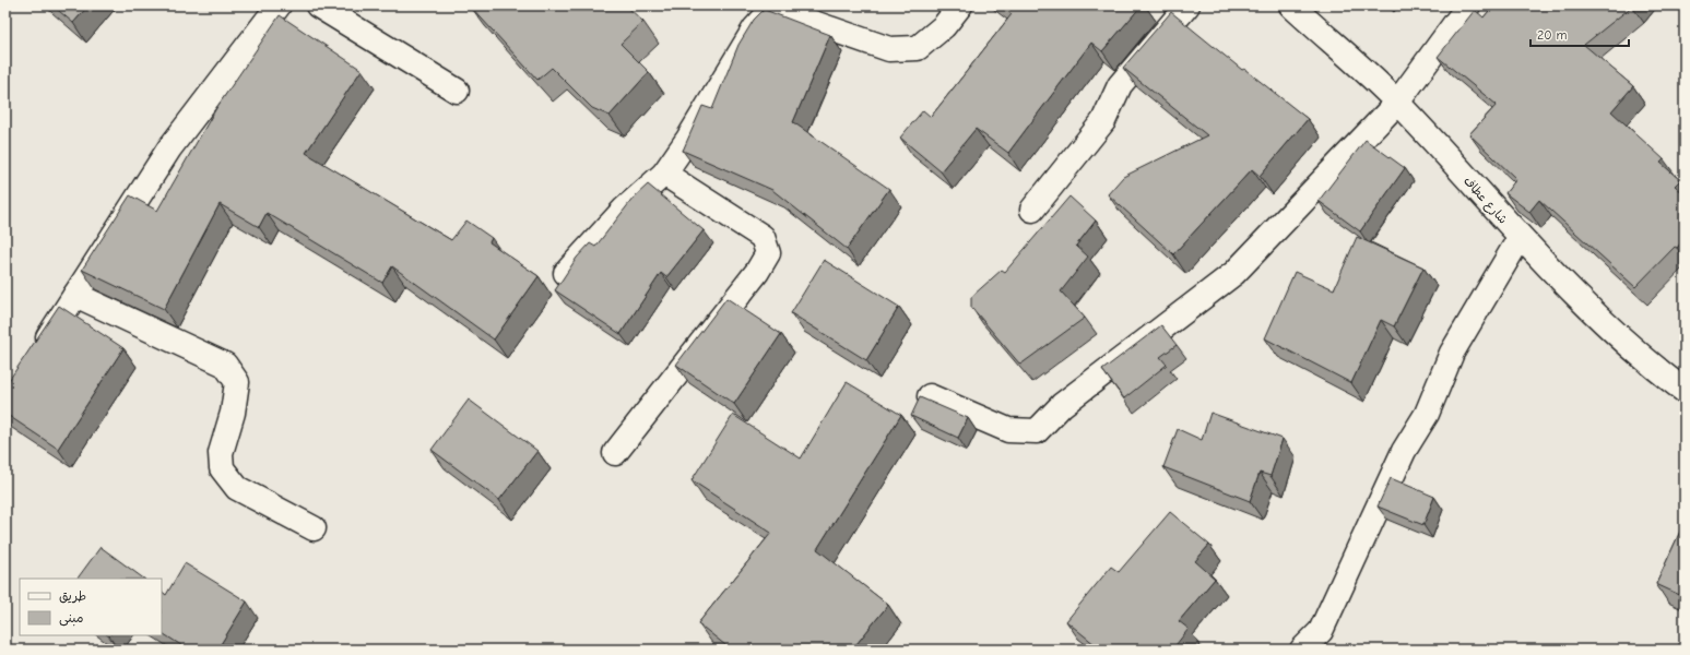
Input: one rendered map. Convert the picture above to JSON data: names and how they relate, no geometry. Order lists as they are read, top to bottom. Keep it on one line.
{"streets":{"street":["شارع عطاف"]},"legend":["طريق","مبنى"],"scale_bar":"20 m"}
